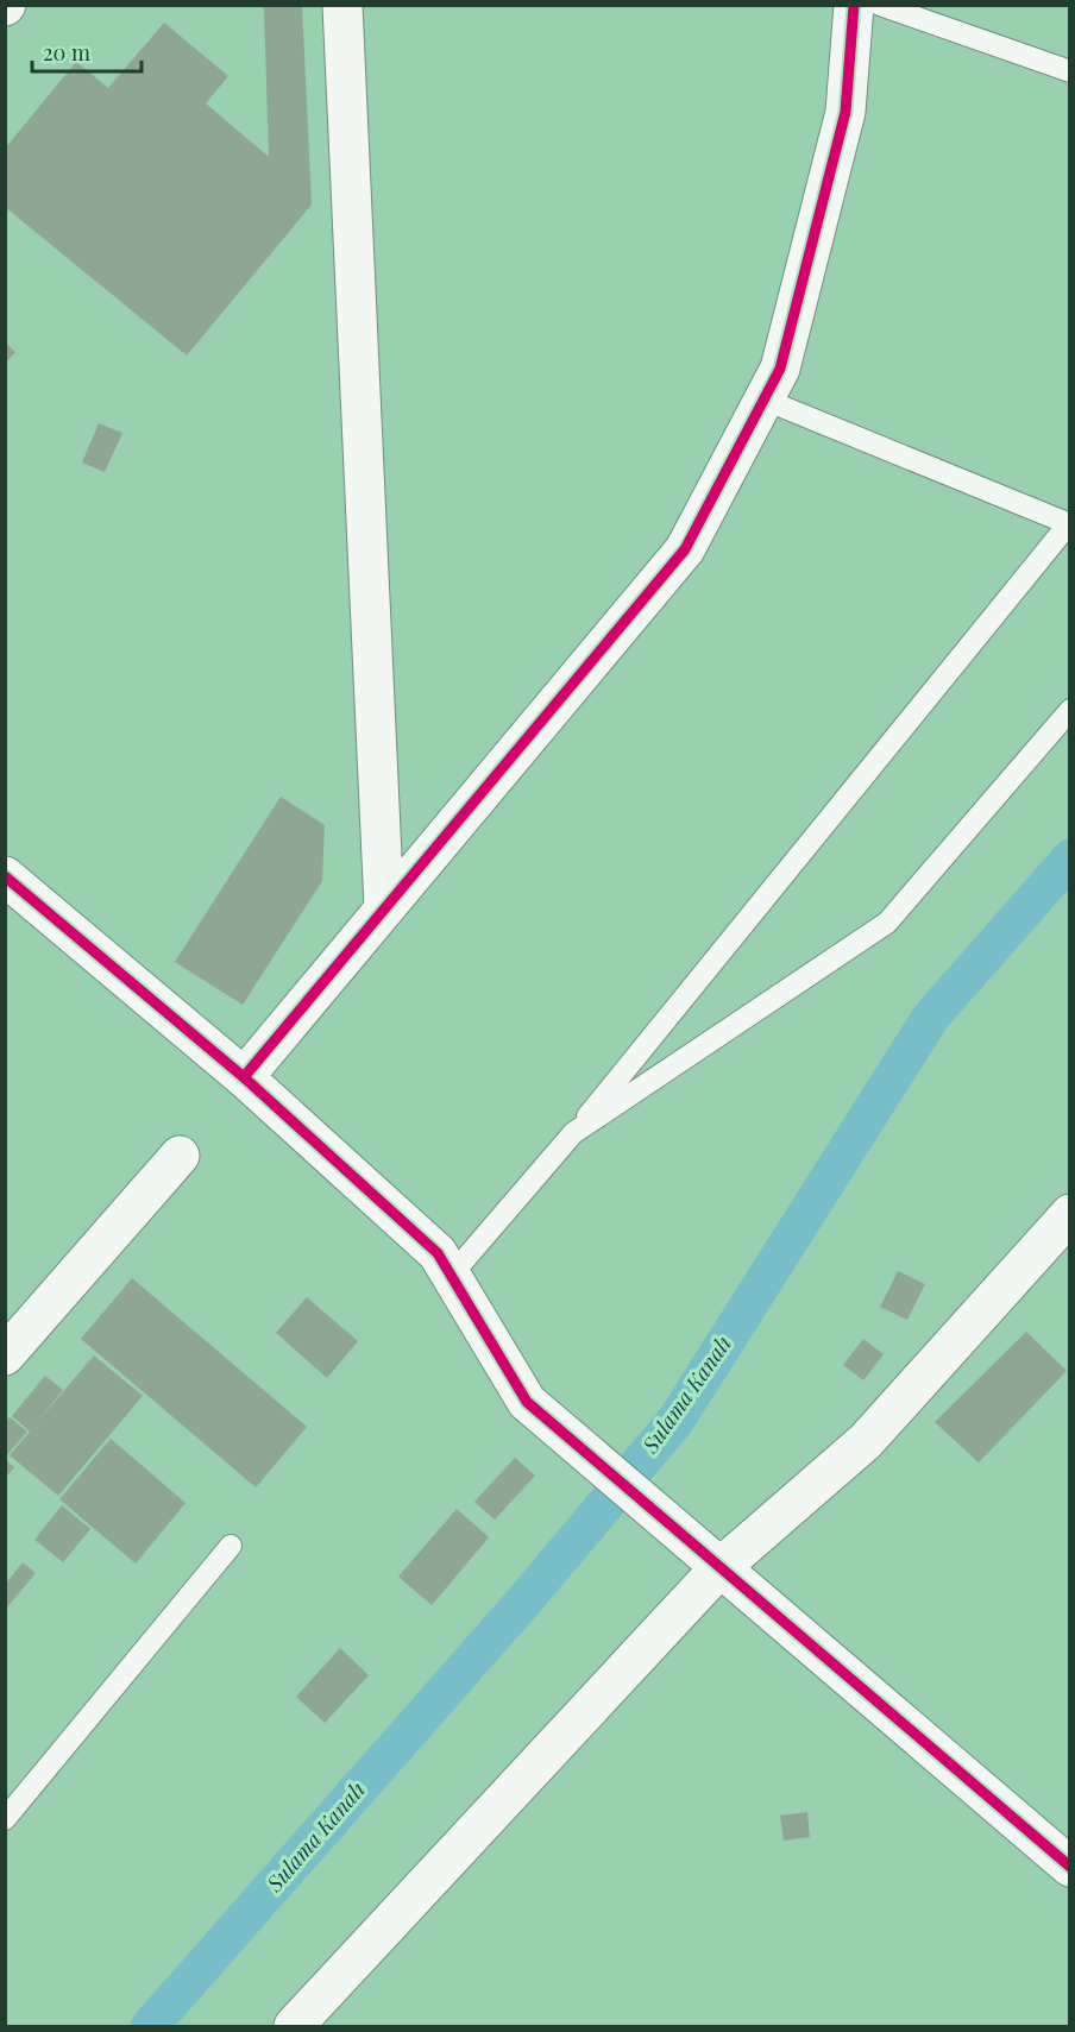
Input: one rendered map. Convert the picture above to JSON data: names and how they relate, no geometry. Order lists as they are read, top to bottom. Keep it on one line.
{"water":["Sulama Kanalı"],"scale_bar":"20 m"}
